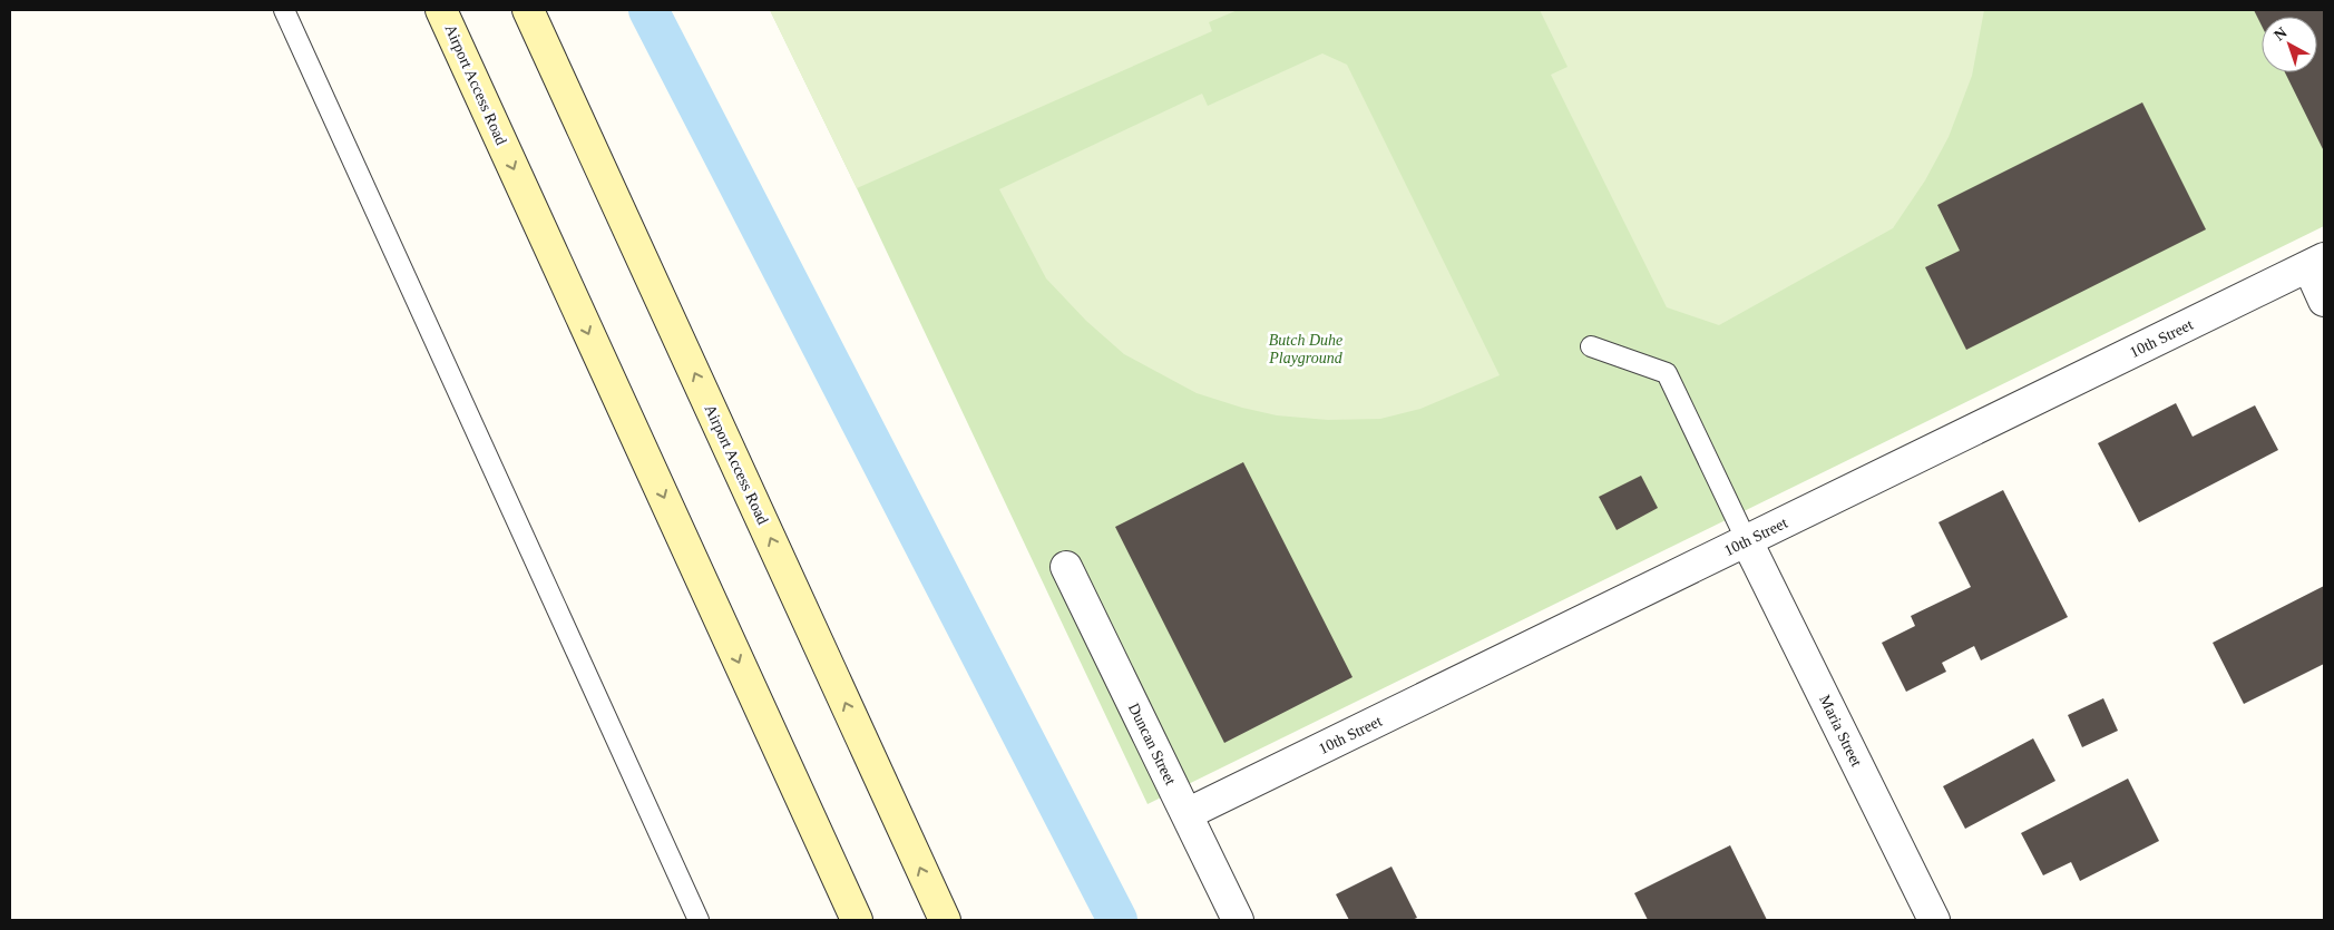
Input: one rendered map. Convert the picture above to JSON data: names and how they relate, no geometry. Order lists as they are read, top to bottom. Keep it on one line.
{"streets":{"main road":["Airport Access Road"],"street":["10th Street","Maria Street","Duncan Street"]},"crossings":[["10th Street","Maria Street"],["10th Street","Duncan Street"]],"parks":["Butch Duhe Playground"],"north":"top left"}
